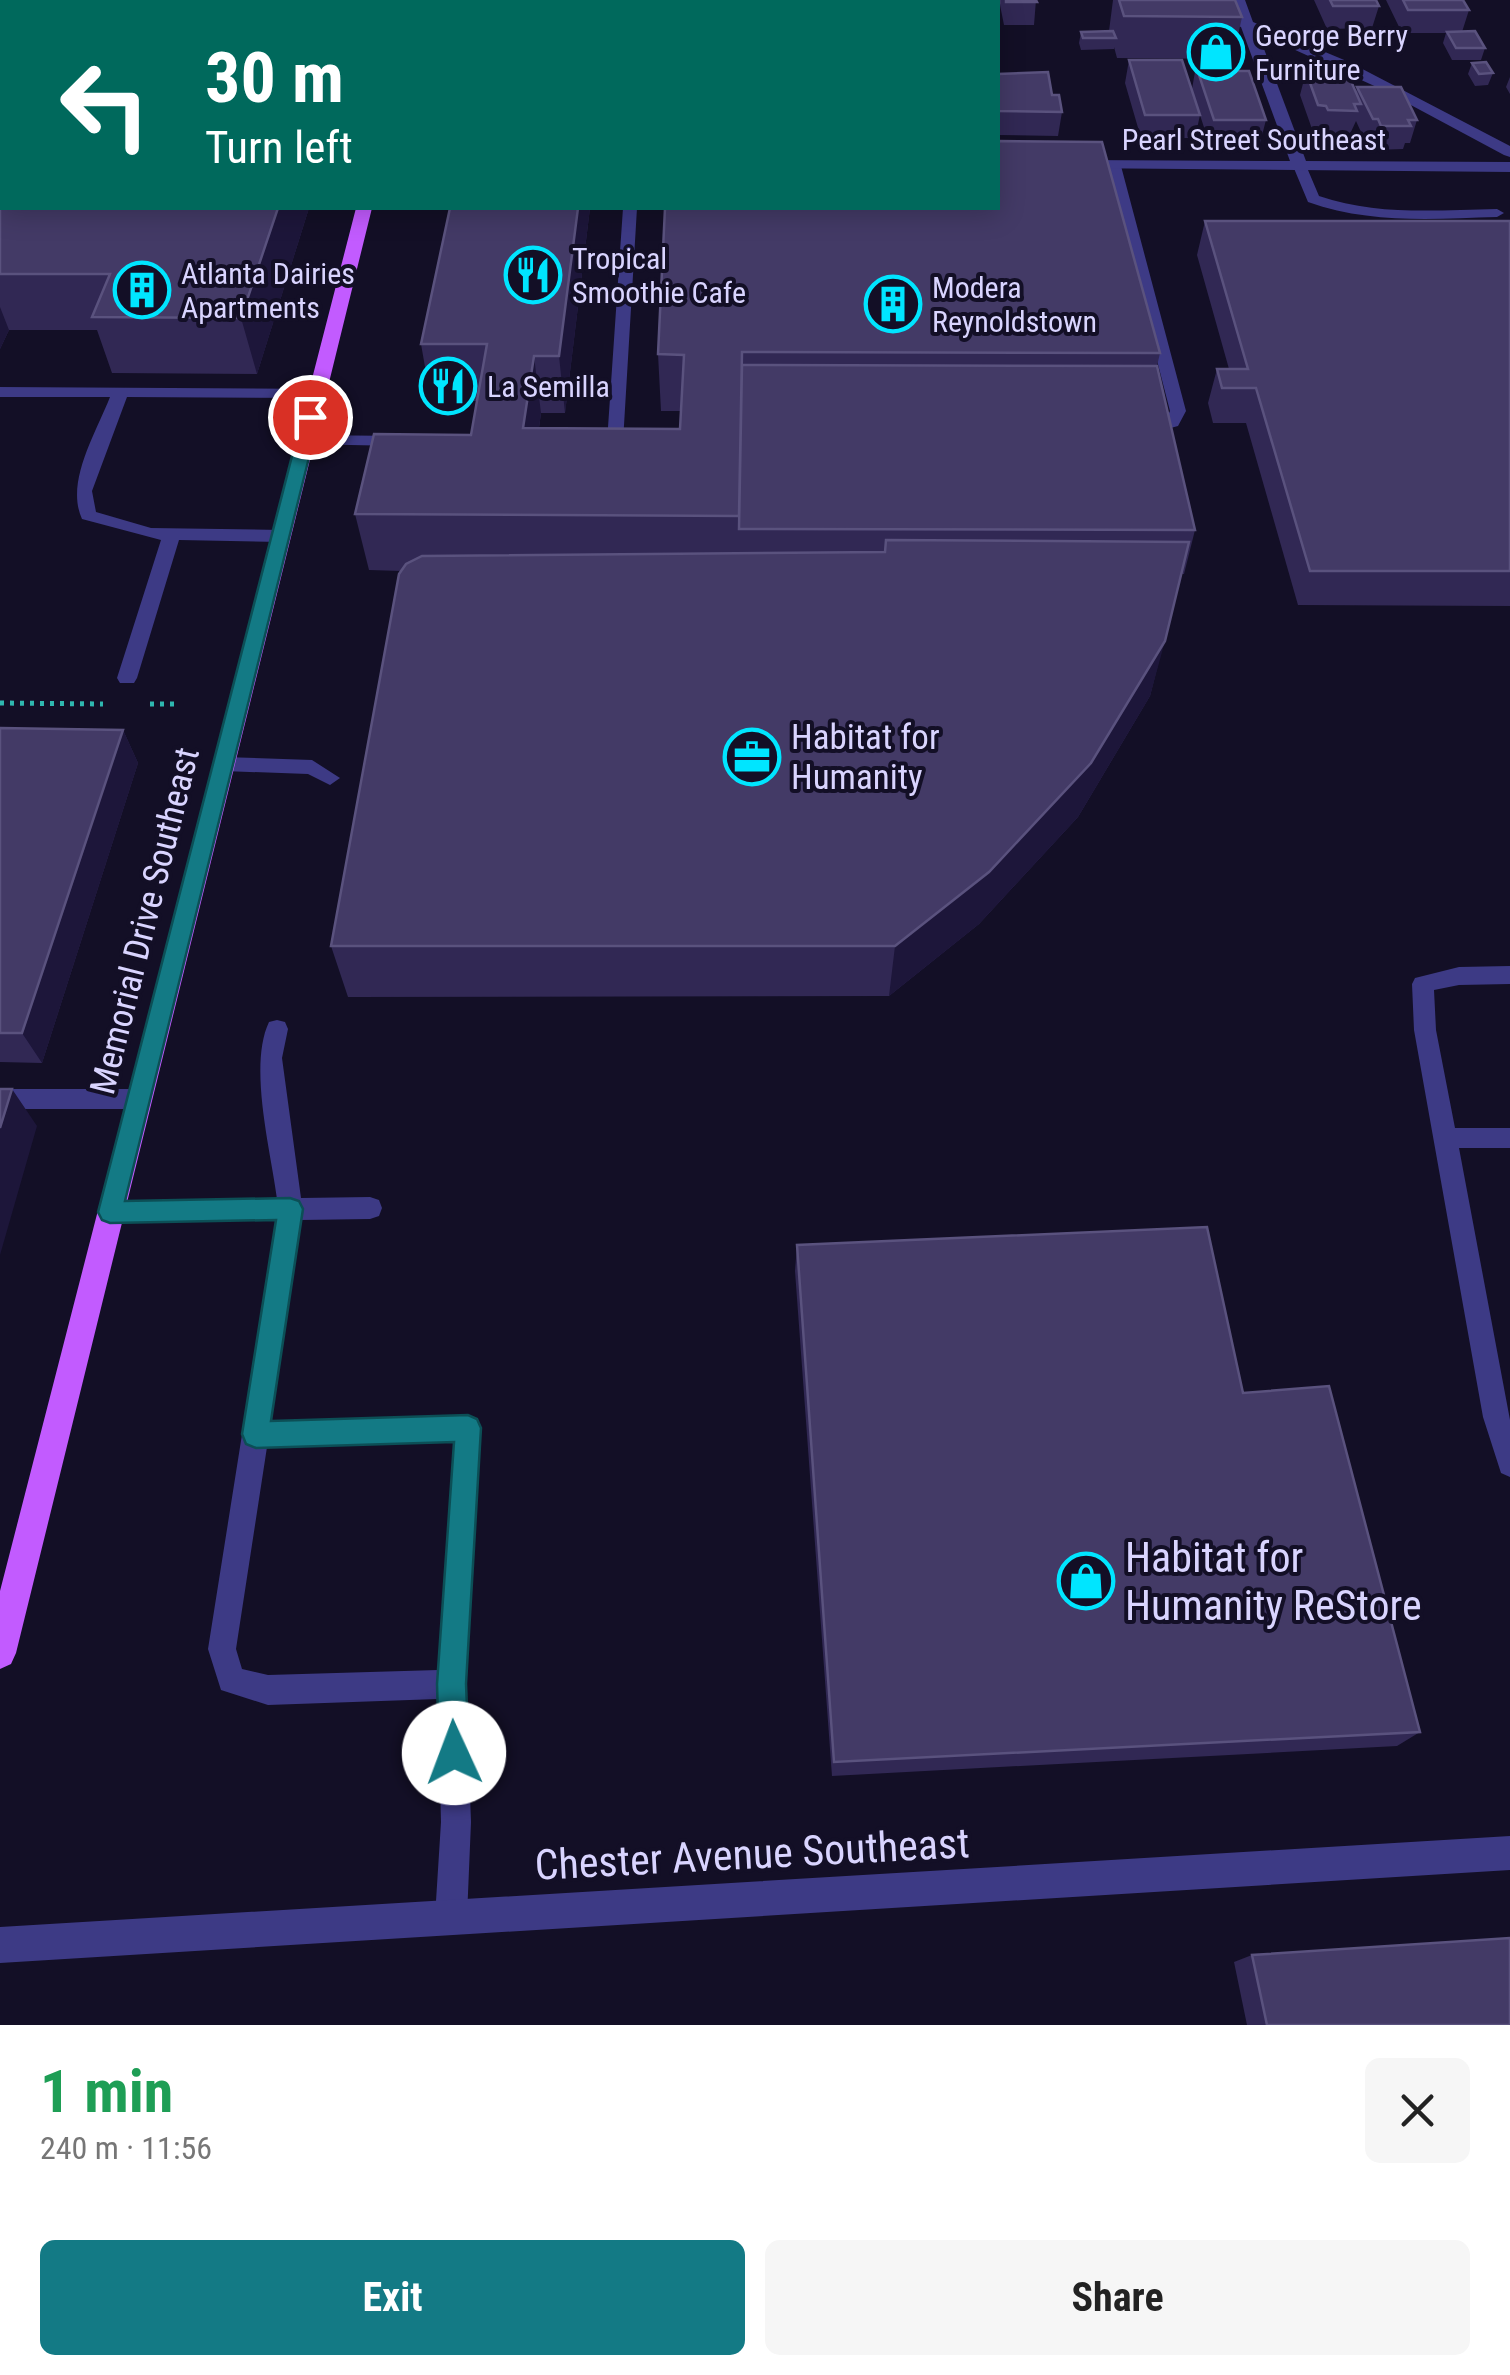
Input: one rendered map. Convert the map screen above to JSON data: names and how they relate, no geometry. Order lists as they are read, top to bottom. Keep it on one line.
{"streets":{"main road":["Memorial Drive Southeast"],"street":["Pearl Street Southeast","Chester Avenue Southeast"]},"places":{"shop":["George Berry Furniture","Habitat for Humanity ReStore"],"restaurant":["Tropical Smoothie Cafe","La Semilla"],"building":["Atlanta Dairies Apartments","Modera Reynoldstown"],"office":["Habitat for Humanity"]},"page":{"turn":["30 m","Turn left"],"heading":["1 min","240 m · 11:56"],"buttons":["Exit","Share"]}}
